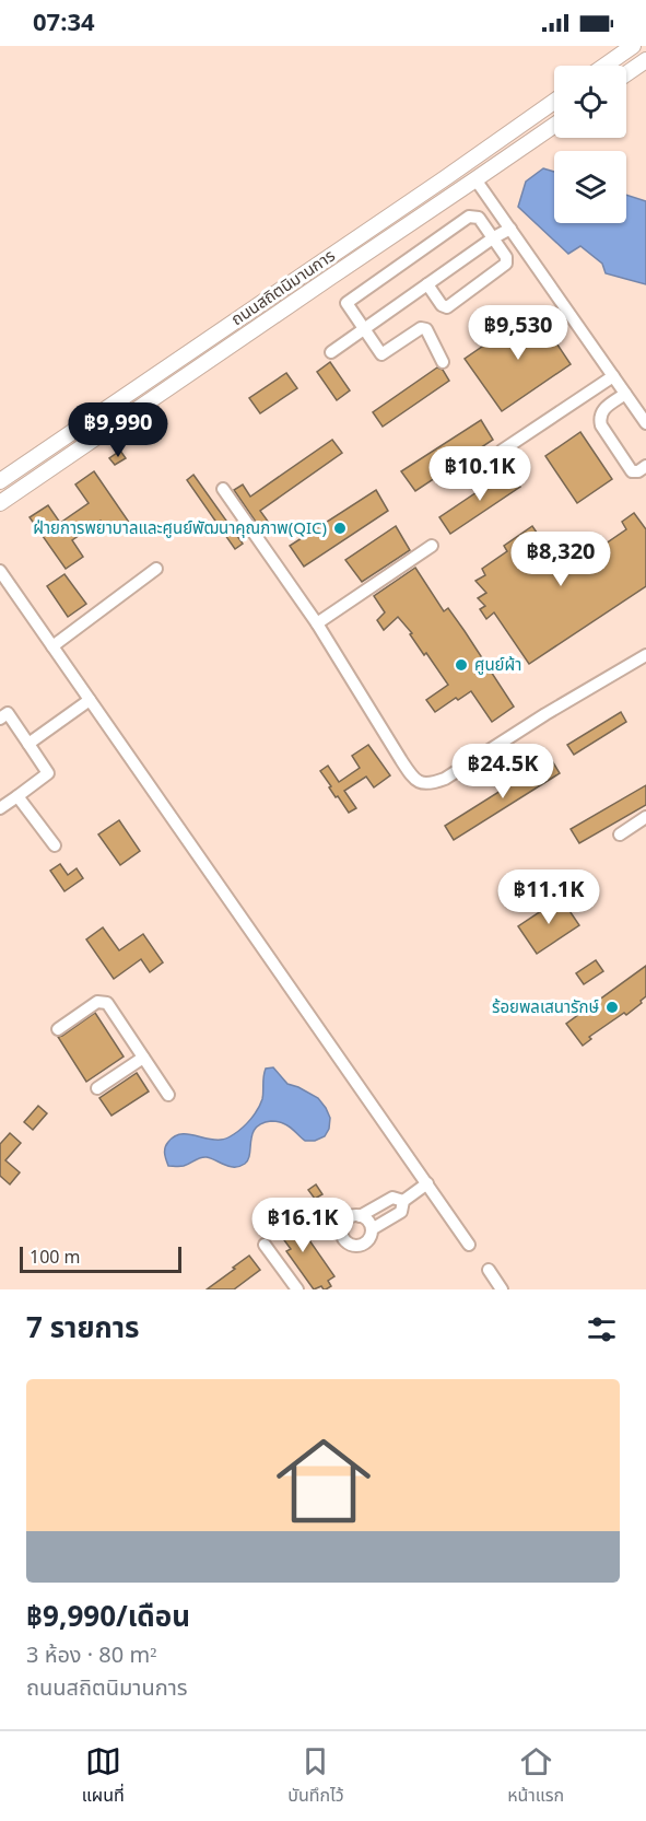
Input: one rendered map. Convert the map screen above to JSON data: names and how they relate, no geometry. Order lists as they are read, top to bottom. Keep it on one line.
{"streets":{"main road":["ถนนสถิตนิมานการ"]},"places":["ฝ่ายการพยาบาลและศูนย์พัฒนาคุณภาพ(QIC)","ศูนย์ผ้า","ร้อยพลเสนารักษ์"],"scale_bar":"100 m","page":{"status":"07:34","price":["฿9,530","฿9,990","฿10.1K","฿8,320","฿24.5K","฿11.1K","฿16.1K"],"scale":"100 m","heading":"7 รายการ","list":[{"name":"฿9,990/เดือน","note":"3 ห้อง · 80 m² · ถนนสถิตนิมานการ"}],"tabs":["แผนที่","บันทึกไว้","หน้าแรก"]}}
